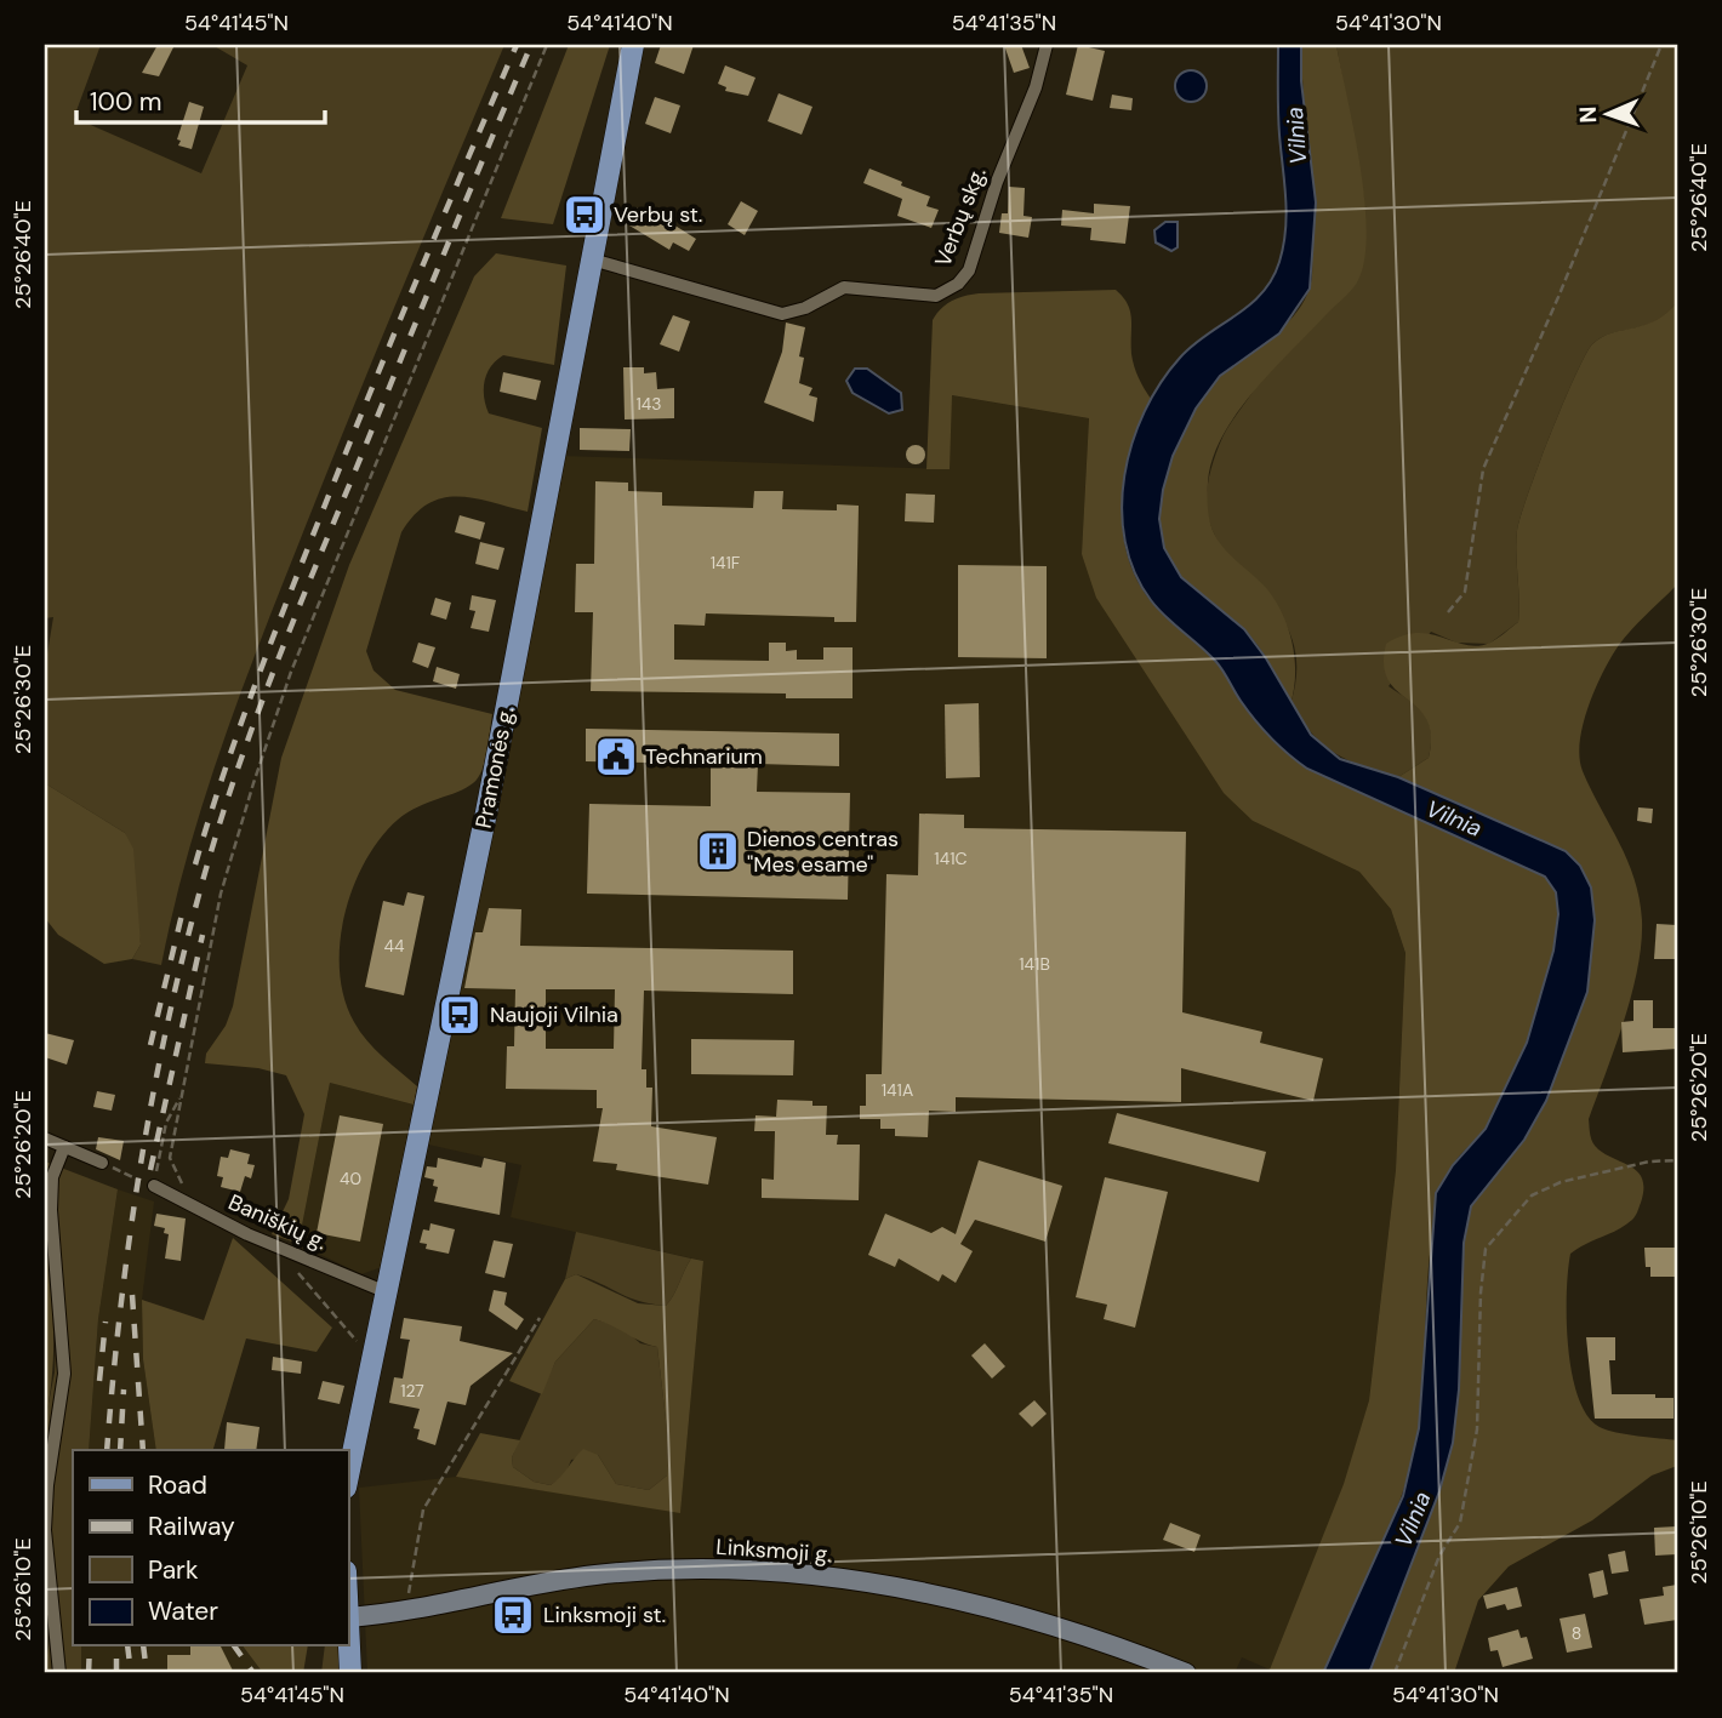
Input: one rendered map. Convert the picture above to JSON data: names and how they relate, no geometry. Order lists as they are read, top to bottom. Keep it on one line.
{"streets":{"main road":["Pramonės g.","Linksmoji g."],"street":["Verbų skg.","Baniškių g."]},"crossings":[["Verbų skg.","Pramonės g."],["Pramonės g.","Baniškių g."]],"water":["Vilnia"],"places":{"bus stop":["Verbų st.","Naujoji Vilnia","Linksmoji st."],"public building":["Technarium"],"building":["Dienos centras \"Mes esame\""]},"house_numbers":["143","141F","141C","44","141B","141A","40","127","8"],"legend":["Road","Railway","Park","Water"],"scale_bar":"100 m","north":"left","coordinates":["54°41'45\"N","54°41'40\"N","54°41'35\"N","54°41'30\"N","25°26'40\"E","25°26'30\"E","25°26'20\"E","25°26'10\"E"]}
